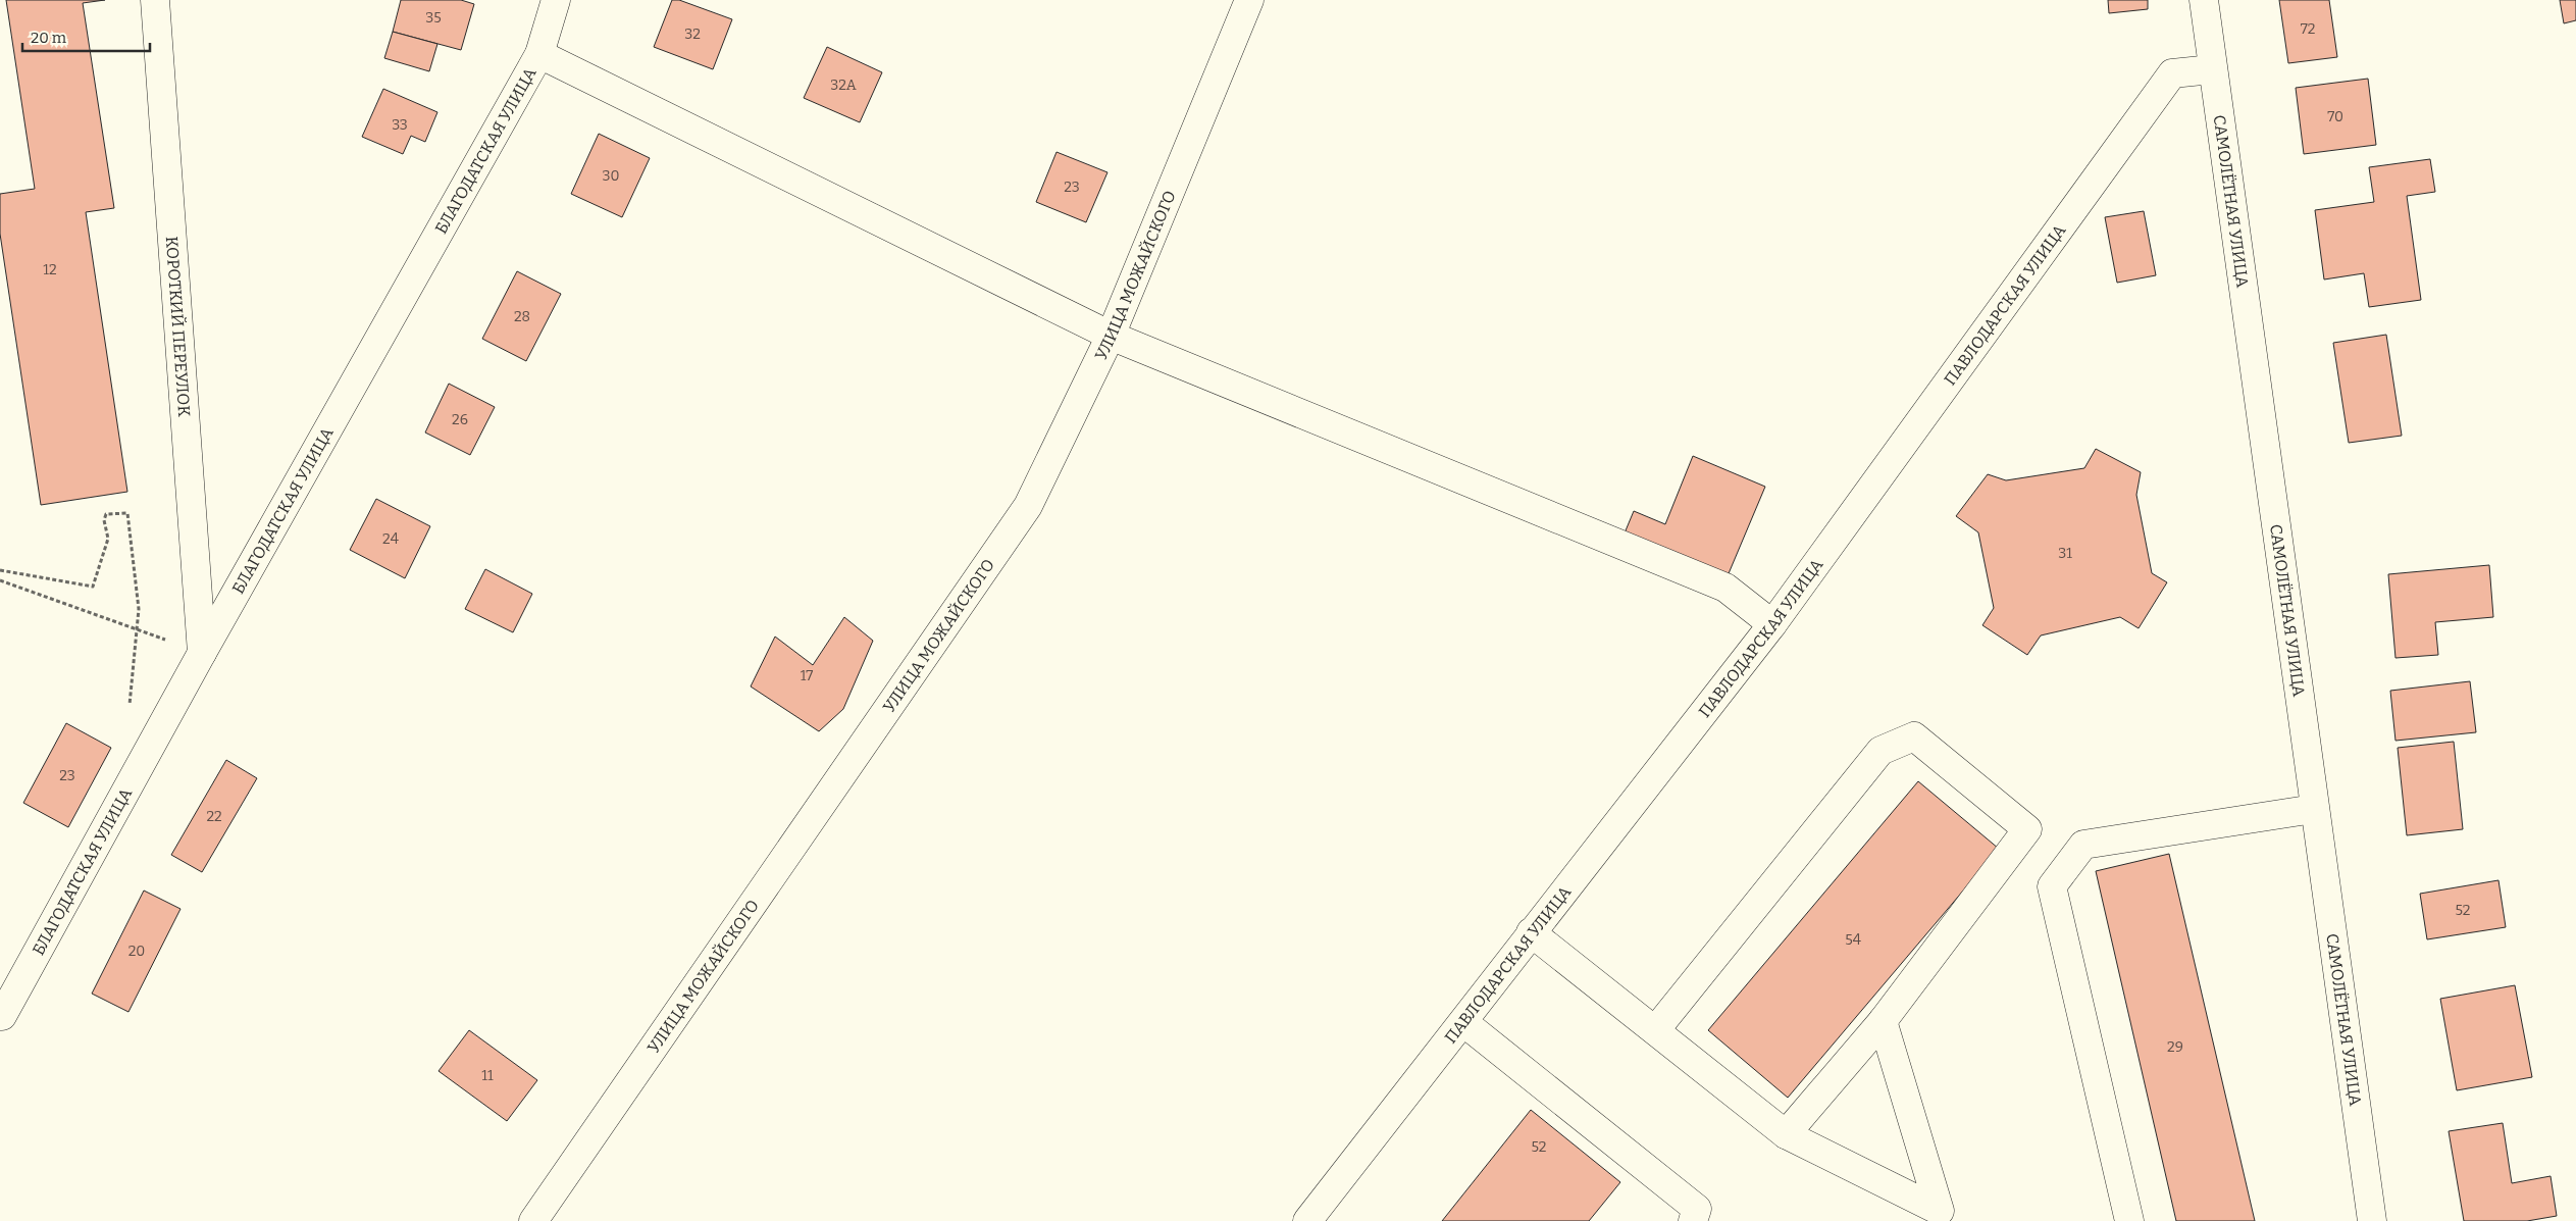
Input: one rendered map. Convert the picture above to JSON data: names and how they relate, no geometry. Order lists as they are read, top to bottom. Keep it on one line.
{"streets":{"street":["БЛАГОДАТСКАЯ УЛИЦА","САМОЛЁТНАЯ УЛИЦА","УЛИЦА МОЖАЙСКОГО","ПАВЛОДАРСКАЯ УЛИЦА","КОРОТКИЙ ПЕРЕУЛОК"]},"crossings":[["БЛАГОДАТСКАЯ УЛИЦА","КОРОТКИЙ ПЕРЕУЛОК"],["САМОЛЁТНАЯ УЛИЦА","ПАВЛОДАРСКАЯ УЛИЦА"]],"house_numbers":["35","72","32","32А","70","33","30","23","12","28","26","24","31","17","23","22","52","54","20","29","11","52"],"scale_bar":"20 m"}
